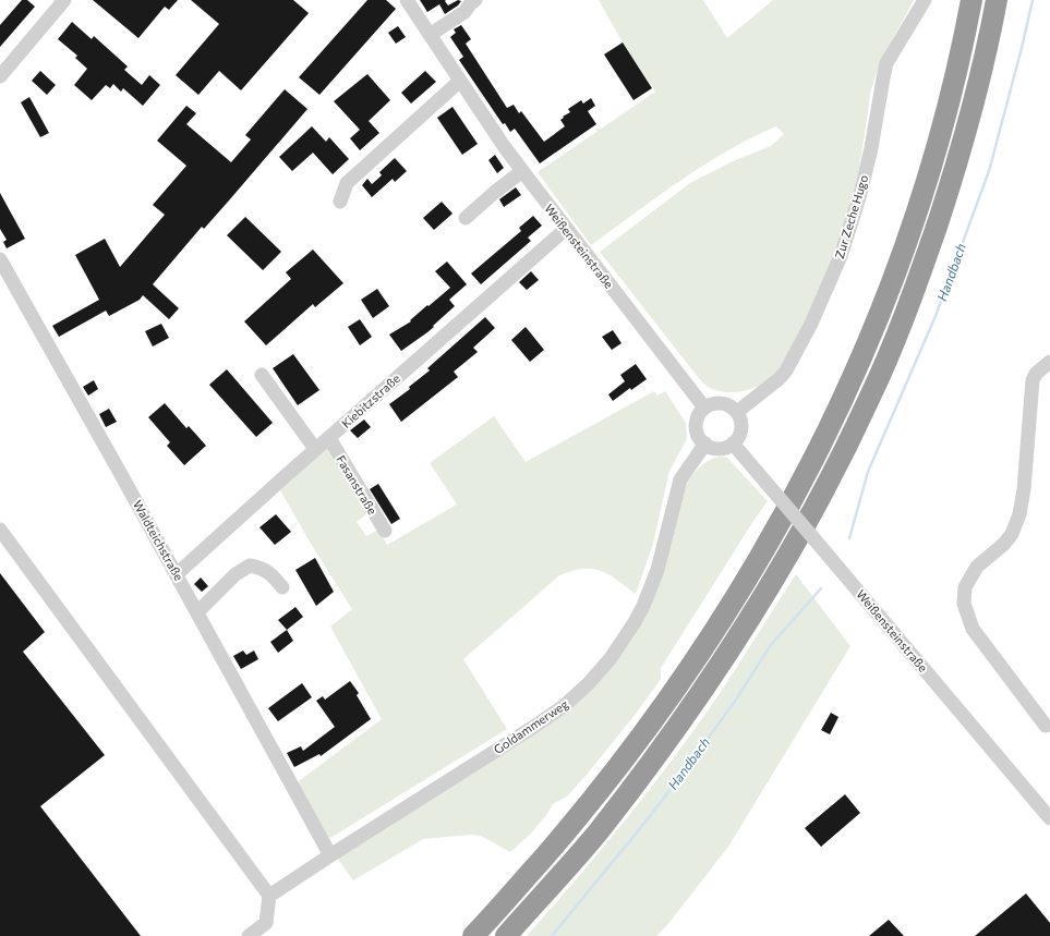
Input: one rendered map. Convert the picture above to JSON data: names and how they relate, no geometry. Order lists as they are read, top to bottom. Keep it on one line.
{"streets":{"street":["Zur Zeche Hugo","Weißensteinstraße","Kiebitzstraße","Fasanstraße","Waldteichstraße","Goldammerweg"]},"crossings":[["Zur Zeche Hugo","Weißensteinstraße"],["Zur Zeche Hugo","Goldammerweg"],["Weißensteinstraße","Kiebitzstraße"],["Weißensteinstraße","Goldammerweg"],["Kiebitzstraße","Fasanstraße"],["Kiebitzstraße","Waldteichstraße"],["Waldteichstraße","Goldammerweg"]],"water":["Handbach"]}
